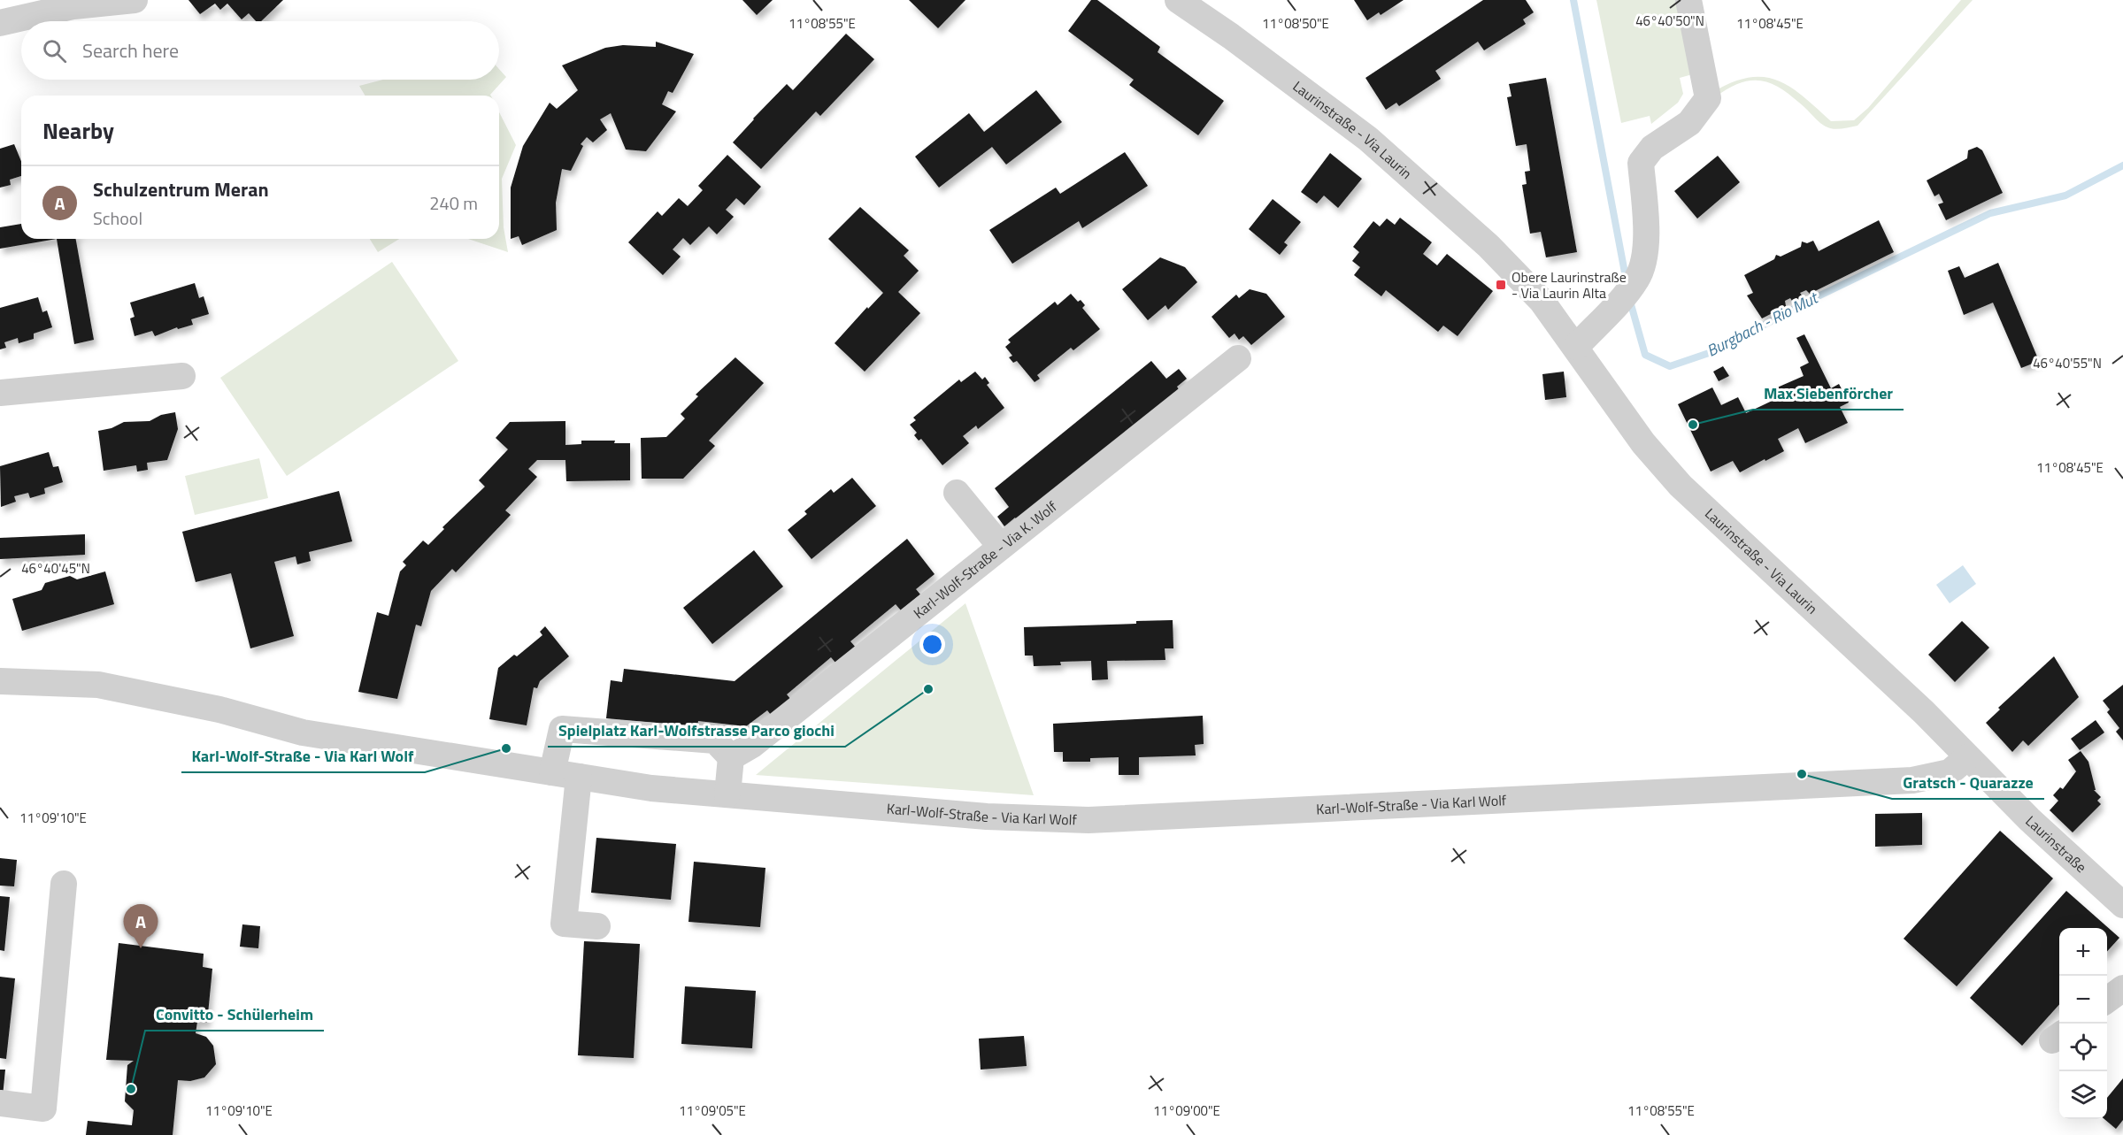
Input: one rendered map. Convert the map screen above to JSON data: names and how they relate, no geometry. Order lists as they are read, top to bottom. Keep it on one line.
{"streets":{"street":["Laurinstraße - Via Laurin","Karl-Wolf-Straße - Via K. Wolf","Karl-Wolf-Straße - Via Karl Wolf","Laurinstraße"]},"crossings":[["Laurinstraße - Via Laurin","Karl-Wolf-Straße - Via Karl Wolf"],["Laurinstraße - Via Laurin","Laurinstraße"],["Karl-Wolf-Straße - Via Karl Wolf","Laurinstraße"]],"water":["Burgbach - Rio Mut"],"places":{"transit":["Obere Laurinstraße - Via Laurin Alta"],"other":["Max Siebenförcher","Spielplatz Karl-Wolfstrasse Parco giochi","Karl-Wolf-Straße - Via Karl Wolf","Gratsch - Quarazze","Convitto - Schülerheim"]},"page":{"search":"Search here","heading":"Nearby","list":[{"mark":"A","name":"Schulzentrum Meran","note":"School","value":"240 m"}],"pins":"A","map_buttons":["+","−"]},"coordinates":["46°40'50\"N","11°08'45\"E","11°08'55\"E","11°08'50\"E","46°40'55\"N","46°40'45\"N","11°09'10\"E","11°09'05\"E","11°09'00\"E"]}
